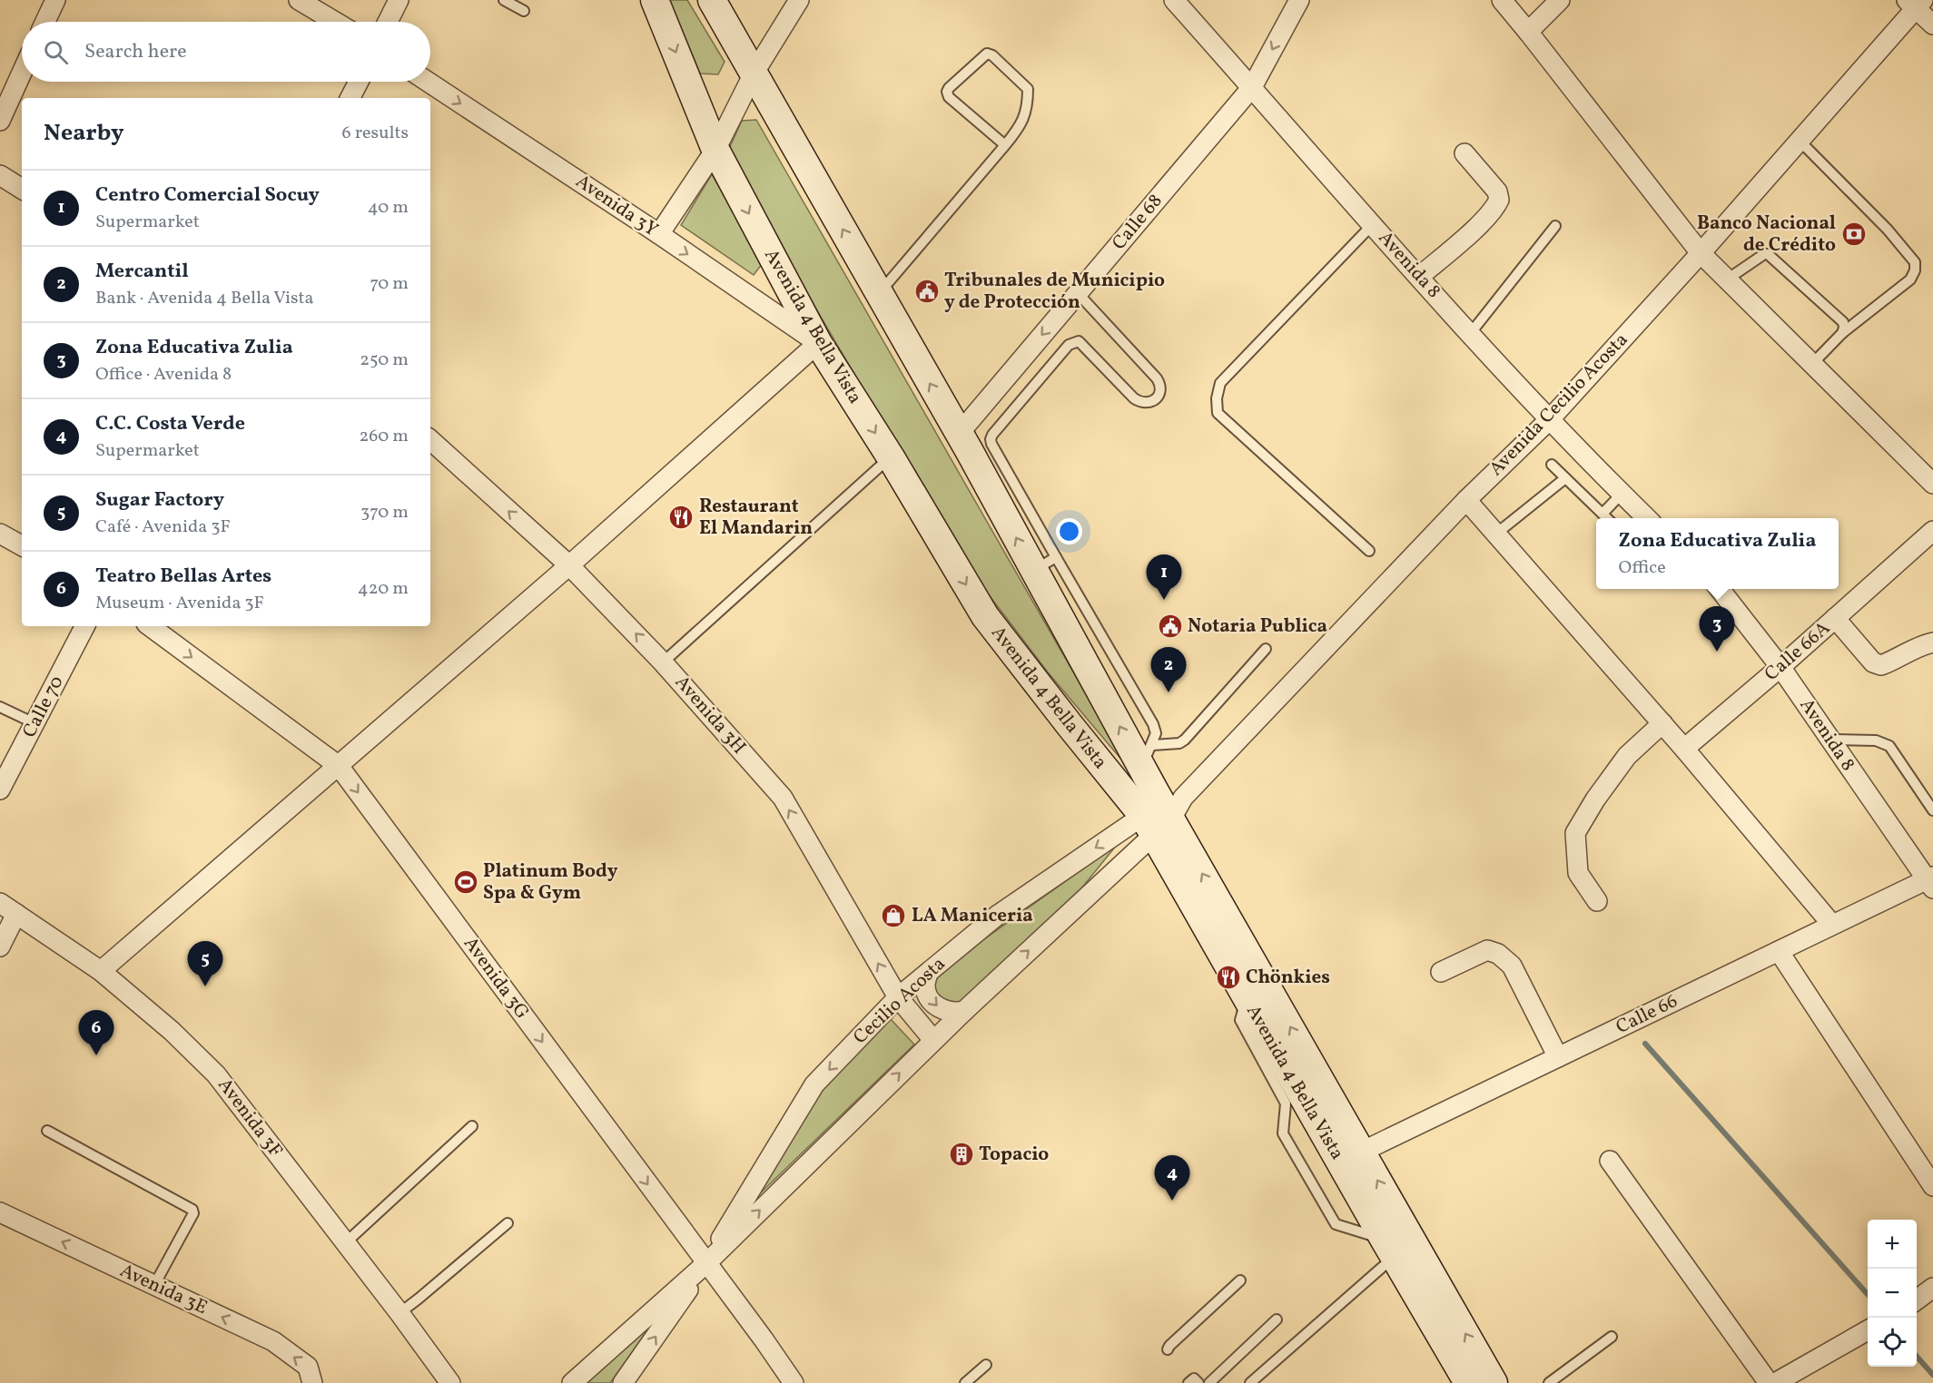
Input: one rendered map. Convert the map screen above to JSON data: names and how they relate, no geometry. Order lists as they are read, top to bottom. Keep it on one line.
{"streets":{"street":["Avenida 3Y","Calle 68","Avenida 8","Avenida 4 Bella Vista","Avenida Cecilio Acosta","Calle 66A","Calle 70","Avenida 3H","Avenida 3G","Cecilio Acosta","Calle 66","Avenida 3F","Avenida 3E"]},"crossings":[["Avenida 3Y","Avenida 4 Bella Vista"],["Calle 68","Avenida 8"],["Calle 68","Avenida 4 Bella Vista"],["Avenida 8","Avenida Cecilio Acosta"],["Avenida 8","Calle 66A"],["Avenida 8","Calle 66"],["Avenida 4 Bella Vista","Avenida Cecilio Acosta"],["Avenida 4 Bella Vista","Cecilio Acosta"],["Avenida 4 Bella Vista","Calle 66"],["Avenida Cecilio Acosta","Cecilio Acosta"],["Avenida 3H","Cecilio Acosta"],["Avenida 3G","Cecilio Acosta"]],"one_way":["Avenida 3Y","Calle 68","Avenida 3H","Avenida 3G","Avenida 3E"],"places":{"bank":["Banco Nacional de Crédito"],"public building":["Tribunales de Municipio y de Protección","Notaria Publica"],"restaurant":["Restaurant El Mandarin","Chönkies"],"sports":["Platinum Body Spa & Gym"],"shop":["LA Maniceria"],"building":["Topacio"]},"page":{"search":"Search here","heading":["Nearby","6 results"],"list":[{"mark":"1","name":"Centro Comercial Socuy","note":"Supermarket","value":"40 m"},{"mark":"2","name":"Mercantil","note":"Bank · Avenida 4 Bella Vista","value":"70 m"},{"mark":"3","name":"Zona Educativa Zulia","note":"Office · Avenida 8","value":"250 m"},{"mark":"4","name":"C.C. Costa Verde","note":"Supermarket","value":"260 m"},{"mark":"5","name":"Sugar Factory","note":"Café · Avenida 3F","value":"370 m"},{"mark":"6","name":"Teatro Bellas Artes","note":"Museum · Avenida 3F","value":"420 m"}],"popup":["Zona Educativa Zulia","Office"],"pins":["1","3","2","5","6","4"],"map_buttons":["+","−"]}}
